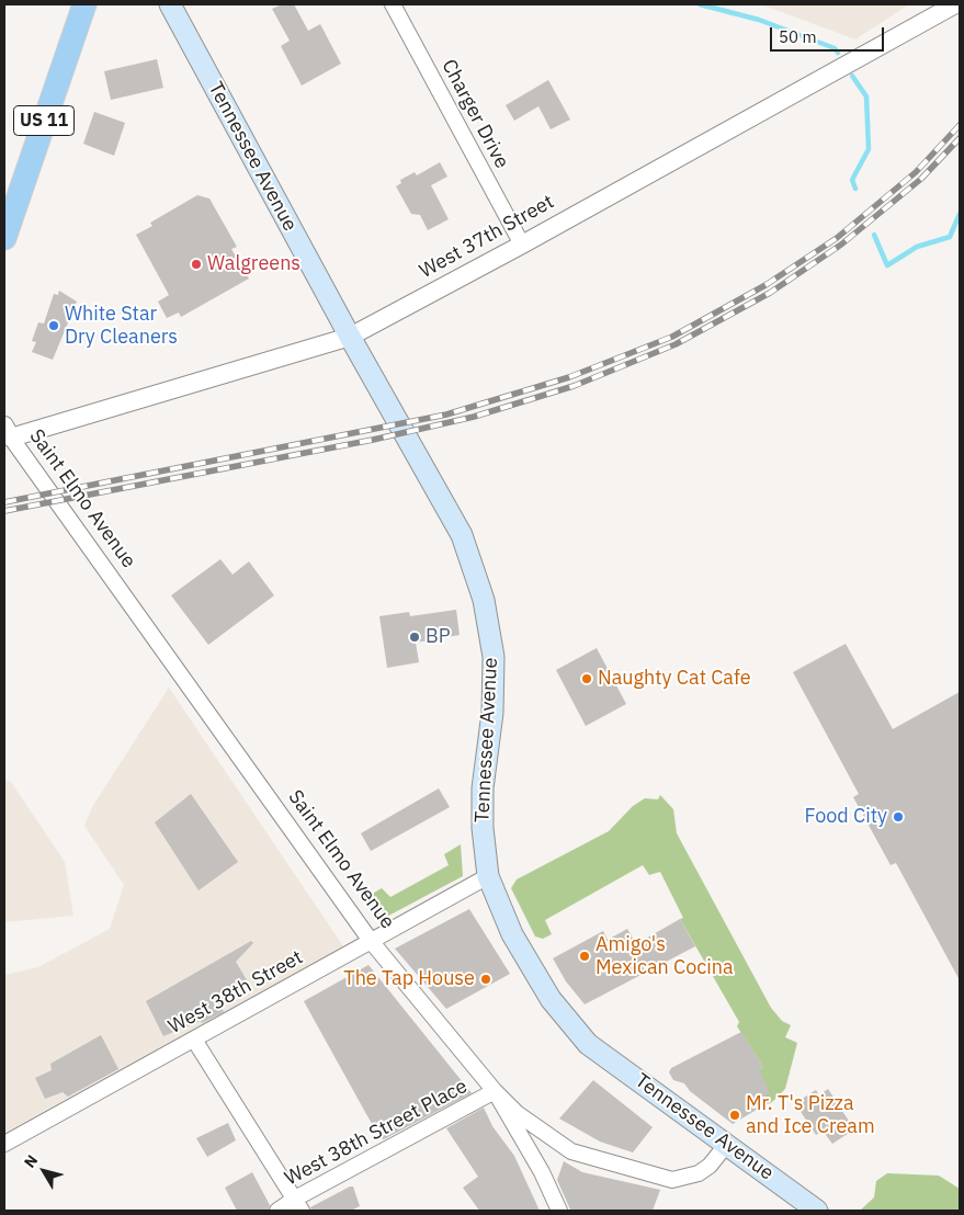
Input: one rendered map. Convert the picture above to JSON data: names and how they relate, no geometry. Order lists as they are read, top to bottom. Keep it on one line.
{"streets":{"main road":["US 11","Tennessee Avenue"],"street":["Charger Drive","West 37th Street","Saint Elmo Avenue","West 38th Street","West 38th Street Place"]},"crossings":[["Charger Drive","West 37th Street"],["Tennessee Avenue","West 37th Street"],["Tennessee Avenue","Saint Elmo Avenue"],["Tennessee Avenue","West 38th Street"],["West 37th Street","Saint Elmo Avenue"],["Saint Elmo Avenue","West 38th Street"],["Saint Elmo Avenue","West 38th Street Place"]],"places":["Walgreens","White Star Dry Cleaners","BP","Naughty Cat Cafe","Food City","Amigo's Mexican Cocina","The Tap House","Mr. T's Pizza and Ice Cream"],"scale_bar":"50 m","north":"top left"}
